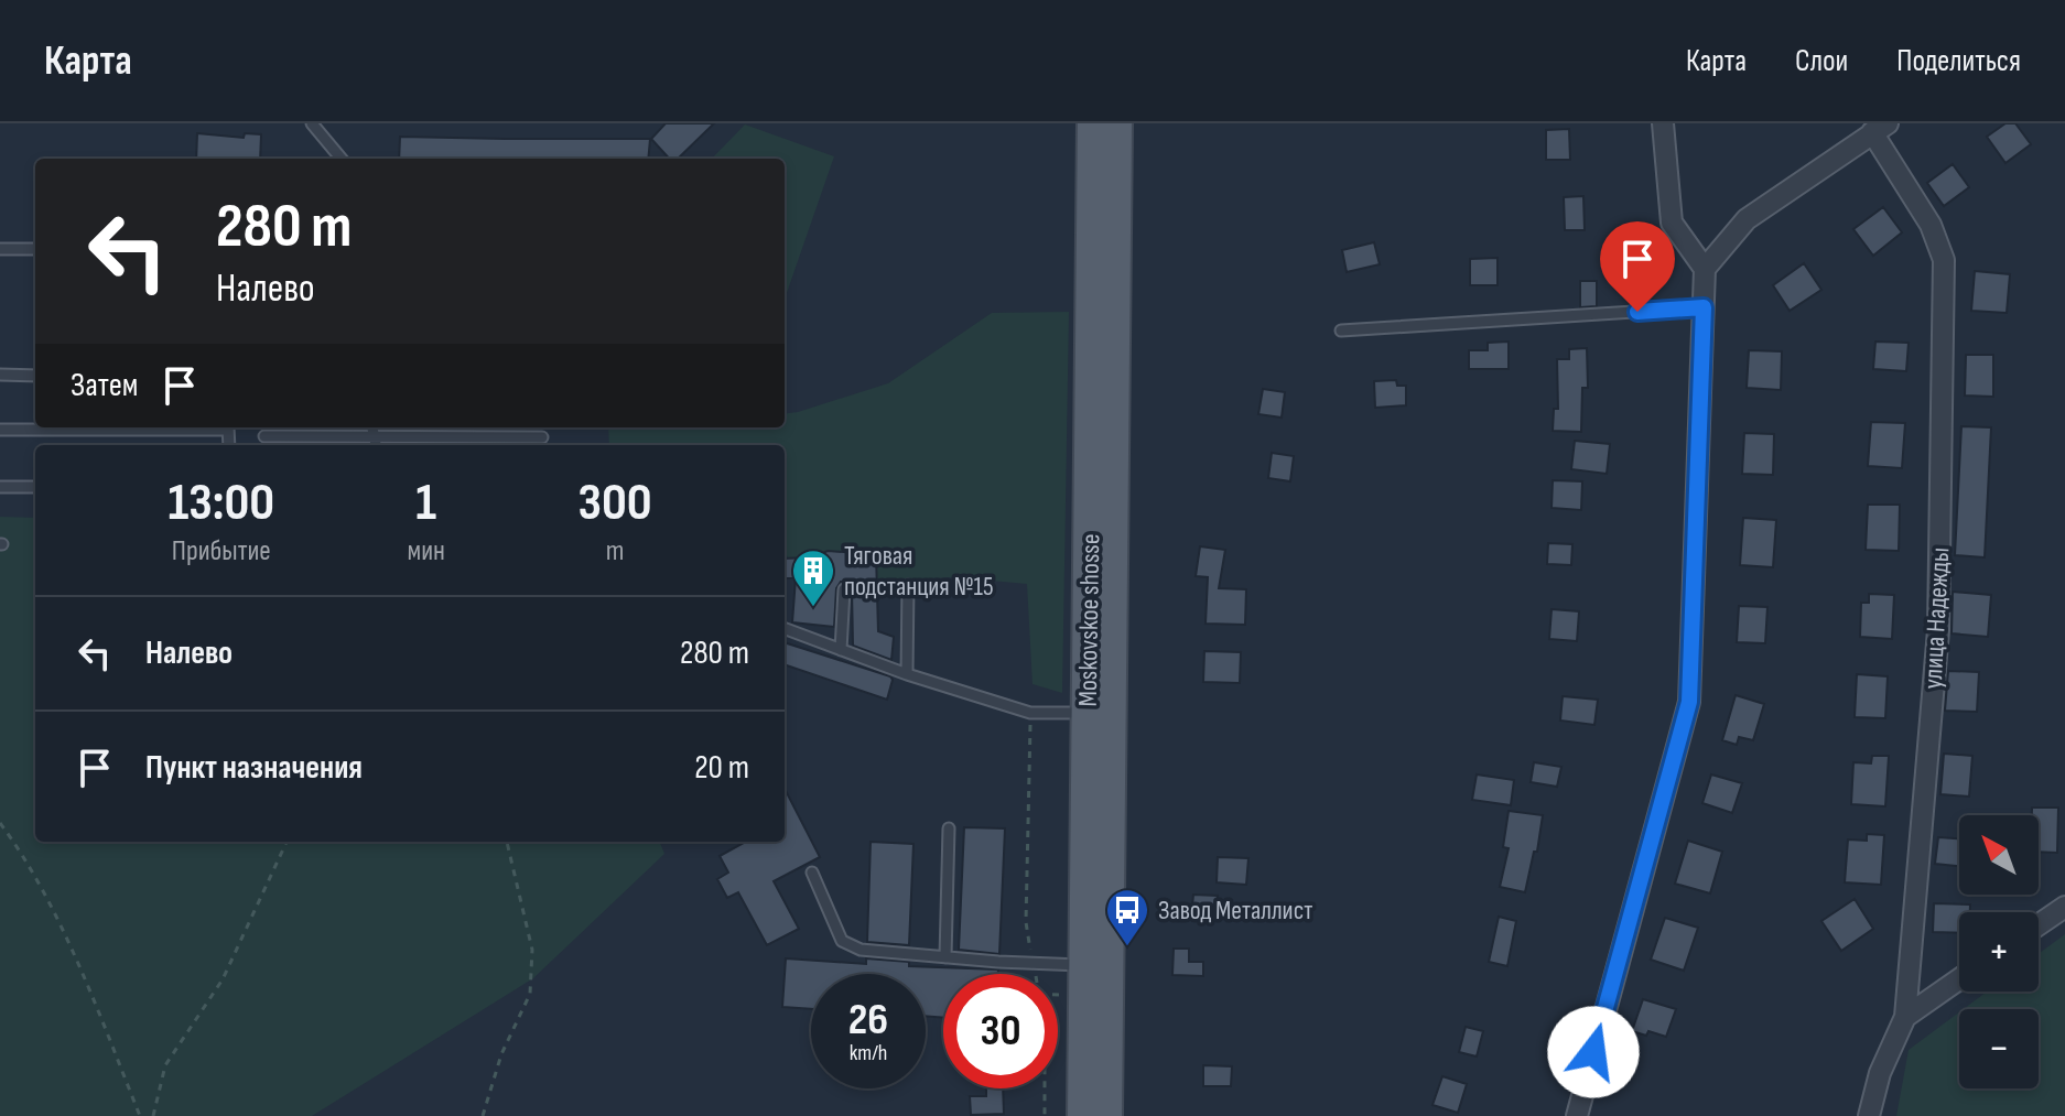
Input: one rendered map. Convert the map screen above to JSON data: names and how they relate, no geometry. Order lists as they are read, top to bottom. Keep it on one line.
{"streets":{"main road":["Moskovskoe shosse"],"street":["улица Надежды"]},"places":{"building":["Тяговая подстанция №15"],"bus stop":["Завод Металлист"]},"north":"top left","page":{"header":"Карта","nav":["Карта","Слои","Поделиться"],"turn":["280 m","Налево"],"then":"Затем","eta":["13:00","Прибытие","1","мин","300","m"],"list":[{"name":"Налево","value":"280 m"},{"name":"Пункт назначения","value":"20 m"}],"map_buttons":["+","−"],"speed":"26 km/h","limit":"30"}}
